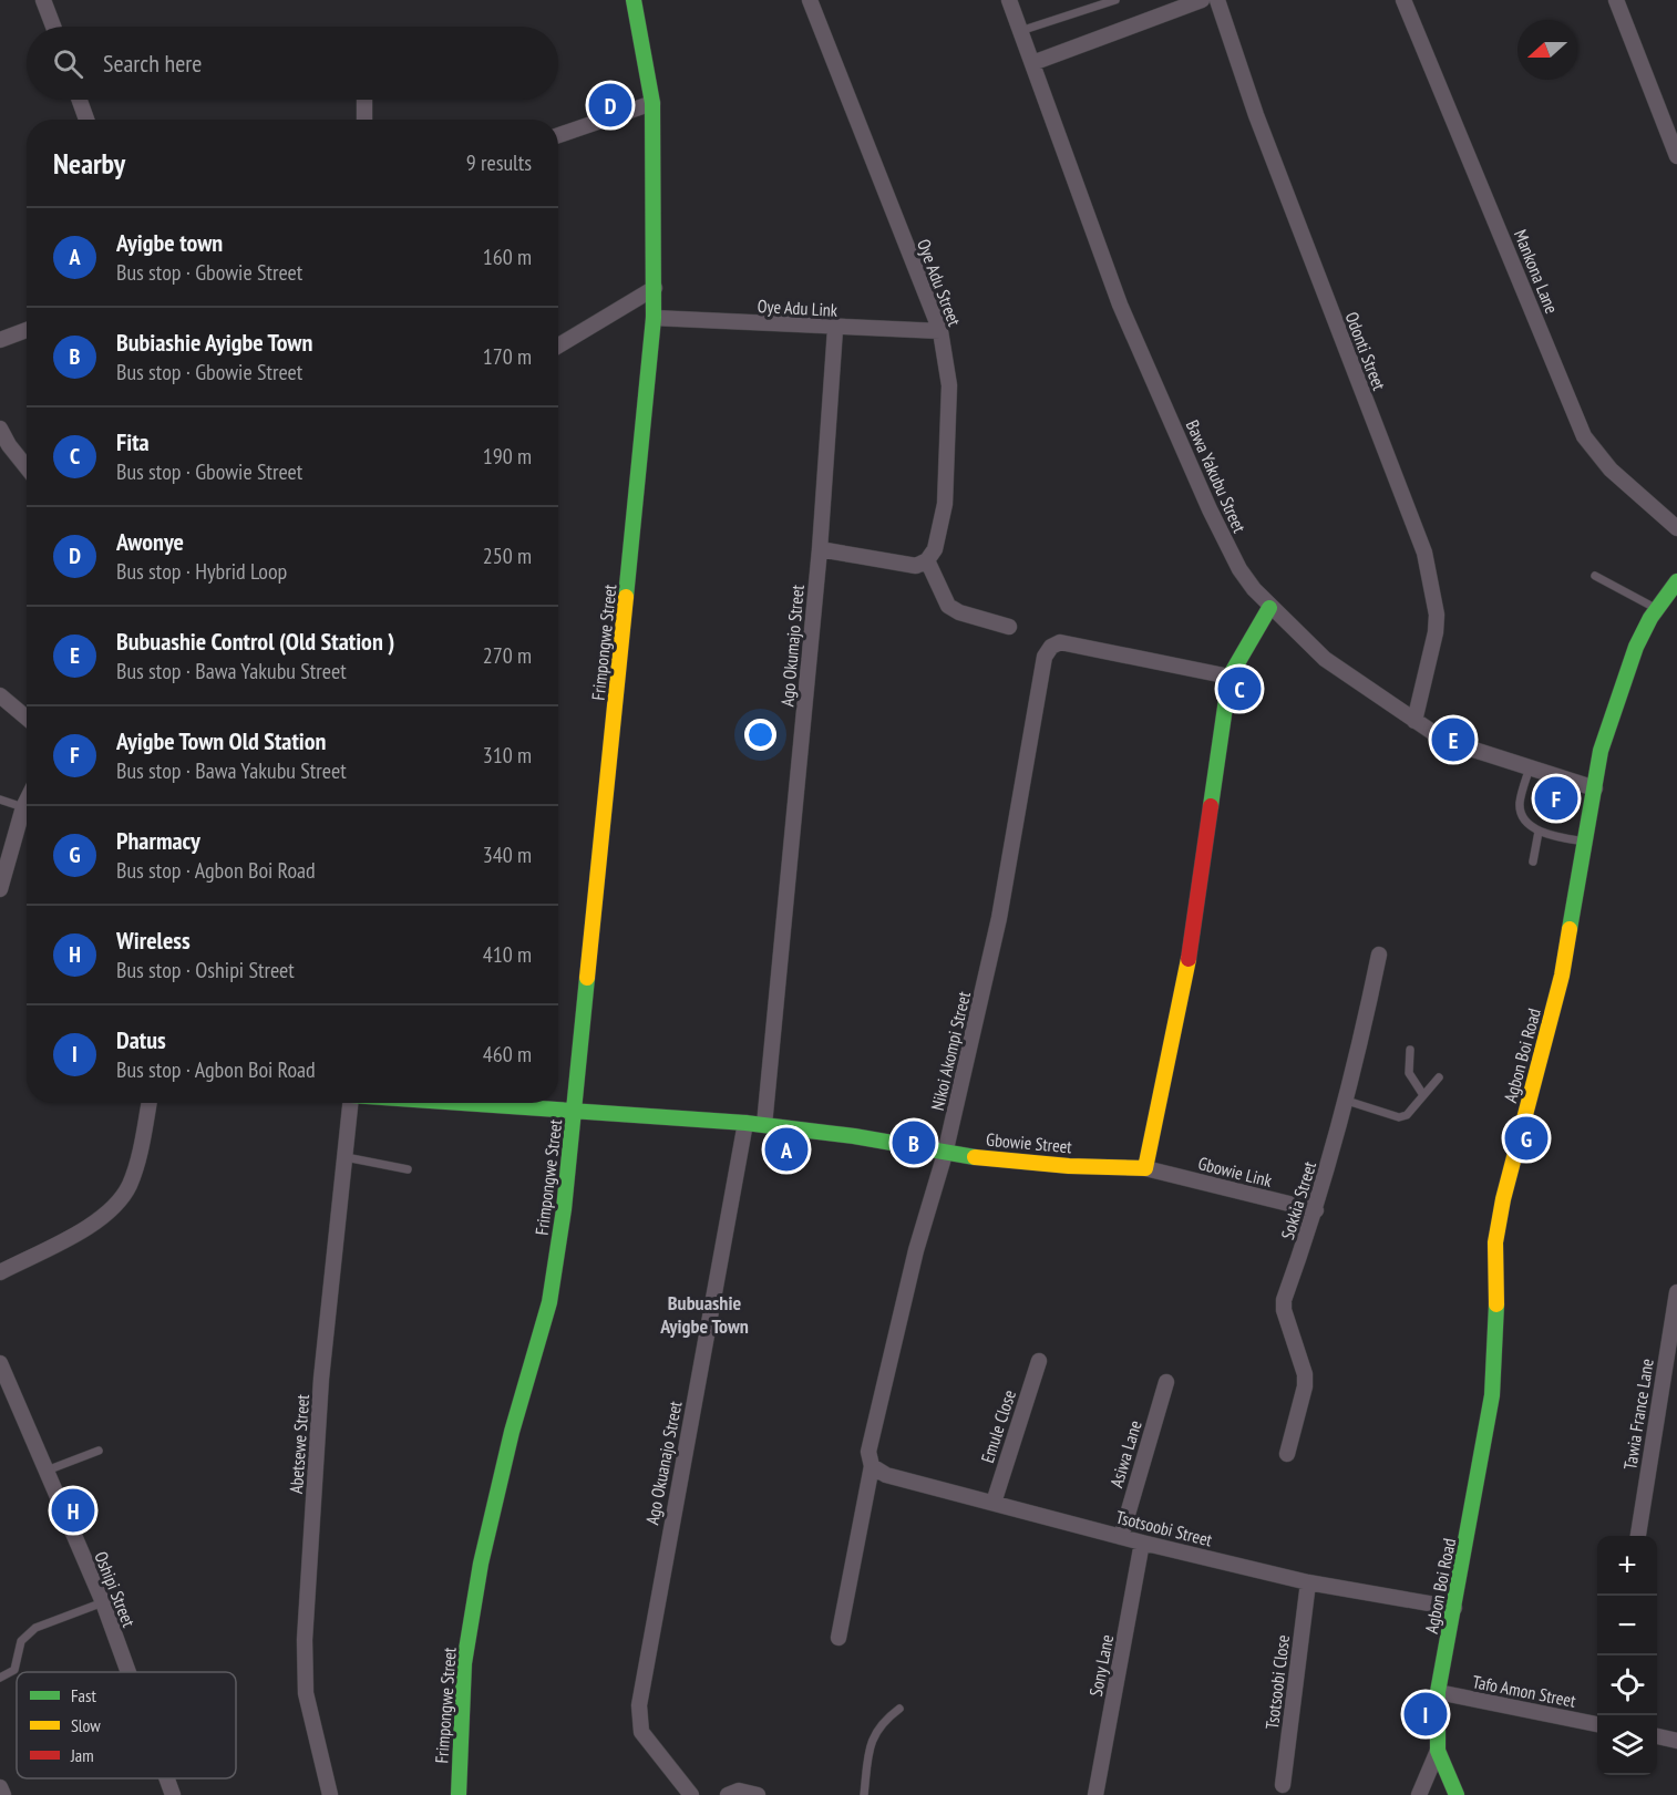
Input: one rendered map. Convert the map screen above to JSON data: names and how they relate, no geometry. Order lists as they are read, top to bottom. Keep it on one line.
{"streets":{"street":["Mankona Lane","Oye Adu Street","Oye Adu Link","Odonti Street","Bawa Yakubu Street","Frimpongwe Street","Ago Okumajo Street","Nikoi Akompi Street","Agbon Boi Road","Gbowie Street","Gbowie Link","Sokkia Street","Tawia France Lane","Emule Close","Abetsewe Street","Asiwa Lane","Ago Okuanajo Street","Tsotsoobi Street","Oshipi Street","Sony Lane","Tsotsoobi Close","Tafo Amon Street"]},"crossings":[["Oye Adu Street","Oye Adu Link"],["Oye Adu Link","Frimpongwe Street"],["Oye Adu Link","Ago Okumajo Street"],["Odonti Street","Bawa Yakubu Street"],["Bawa Yakubu Street","Agbon Boi Road"],["Frimpongwe Street","Gbowie Street"],["Ago Okumajo Street","Gbowie Street"],["Nikoi Akompi Street","Gbowie Street"],["Nikoi Akompi Street","Tsotsoobi Street"],["Agbon Boi Road","Tsotsoobi Street"],["Agbon Boi Road","Tafo Amon Street"],["Gbowie Street","Gbowie Link"],["Gbowie Street","Ago Okuanajo Street"],["Gbowie Link","Sokkia Street"],["Emule Close","Tsotsoobi Street"],["Asiwa Lane","Tsotsoobi Street"],["Tsotsoobi Street","Sony Lane"],["Tsotsoobi Street","Tsotsoobi Close"]],"districts":["Bubuashie Ayigbe Town"],"legend":["Fast","Slow","Jam"],"north":"left","page":{"search":"Search here","pins":["D","C","E","F","G","B","A","H","I"],"heading":["Nearby","9 results"],"list":[{"mark":"A","name":"Ayigbe town","note":"Bus stop · Gbowie Street","value":"160 m"},{"mark":"B","name":"Bubiashie Ayigbe Town","note":"Bus stop · Gbowie Street","value":"170 m"},{"mark":"C","name":"Fita","note":"Bus stop · Gbowie Street","value":"190 m"},{"mark":"D","name":"Awonye","note":"Bus stop · Hybrid Loop","value":"250 m"},{"mark":"E","name":"Bubuashie Control (Old Station )","note":"Bus stop · Bawa Yakubu Street","value":"270 m"},{"mark":"F","name":"Ayigbe Town Old Station","note":"Bus stop · Bawa Yakubu Street","value":"310 m"},{"mark":"G","name":"Pharmacy","note":"Bus stop · Agbon Boi Road","value":"340 m"},{"mark":"H","name":"Wireless","note":"Bus stop · Oshipi Street","value":"410 m"},{"mark":"I","name":"Datus","note":"Bus stop · Agbon Boi Road","value":"460 m"}],"map_buttons":["+","−"]}}
